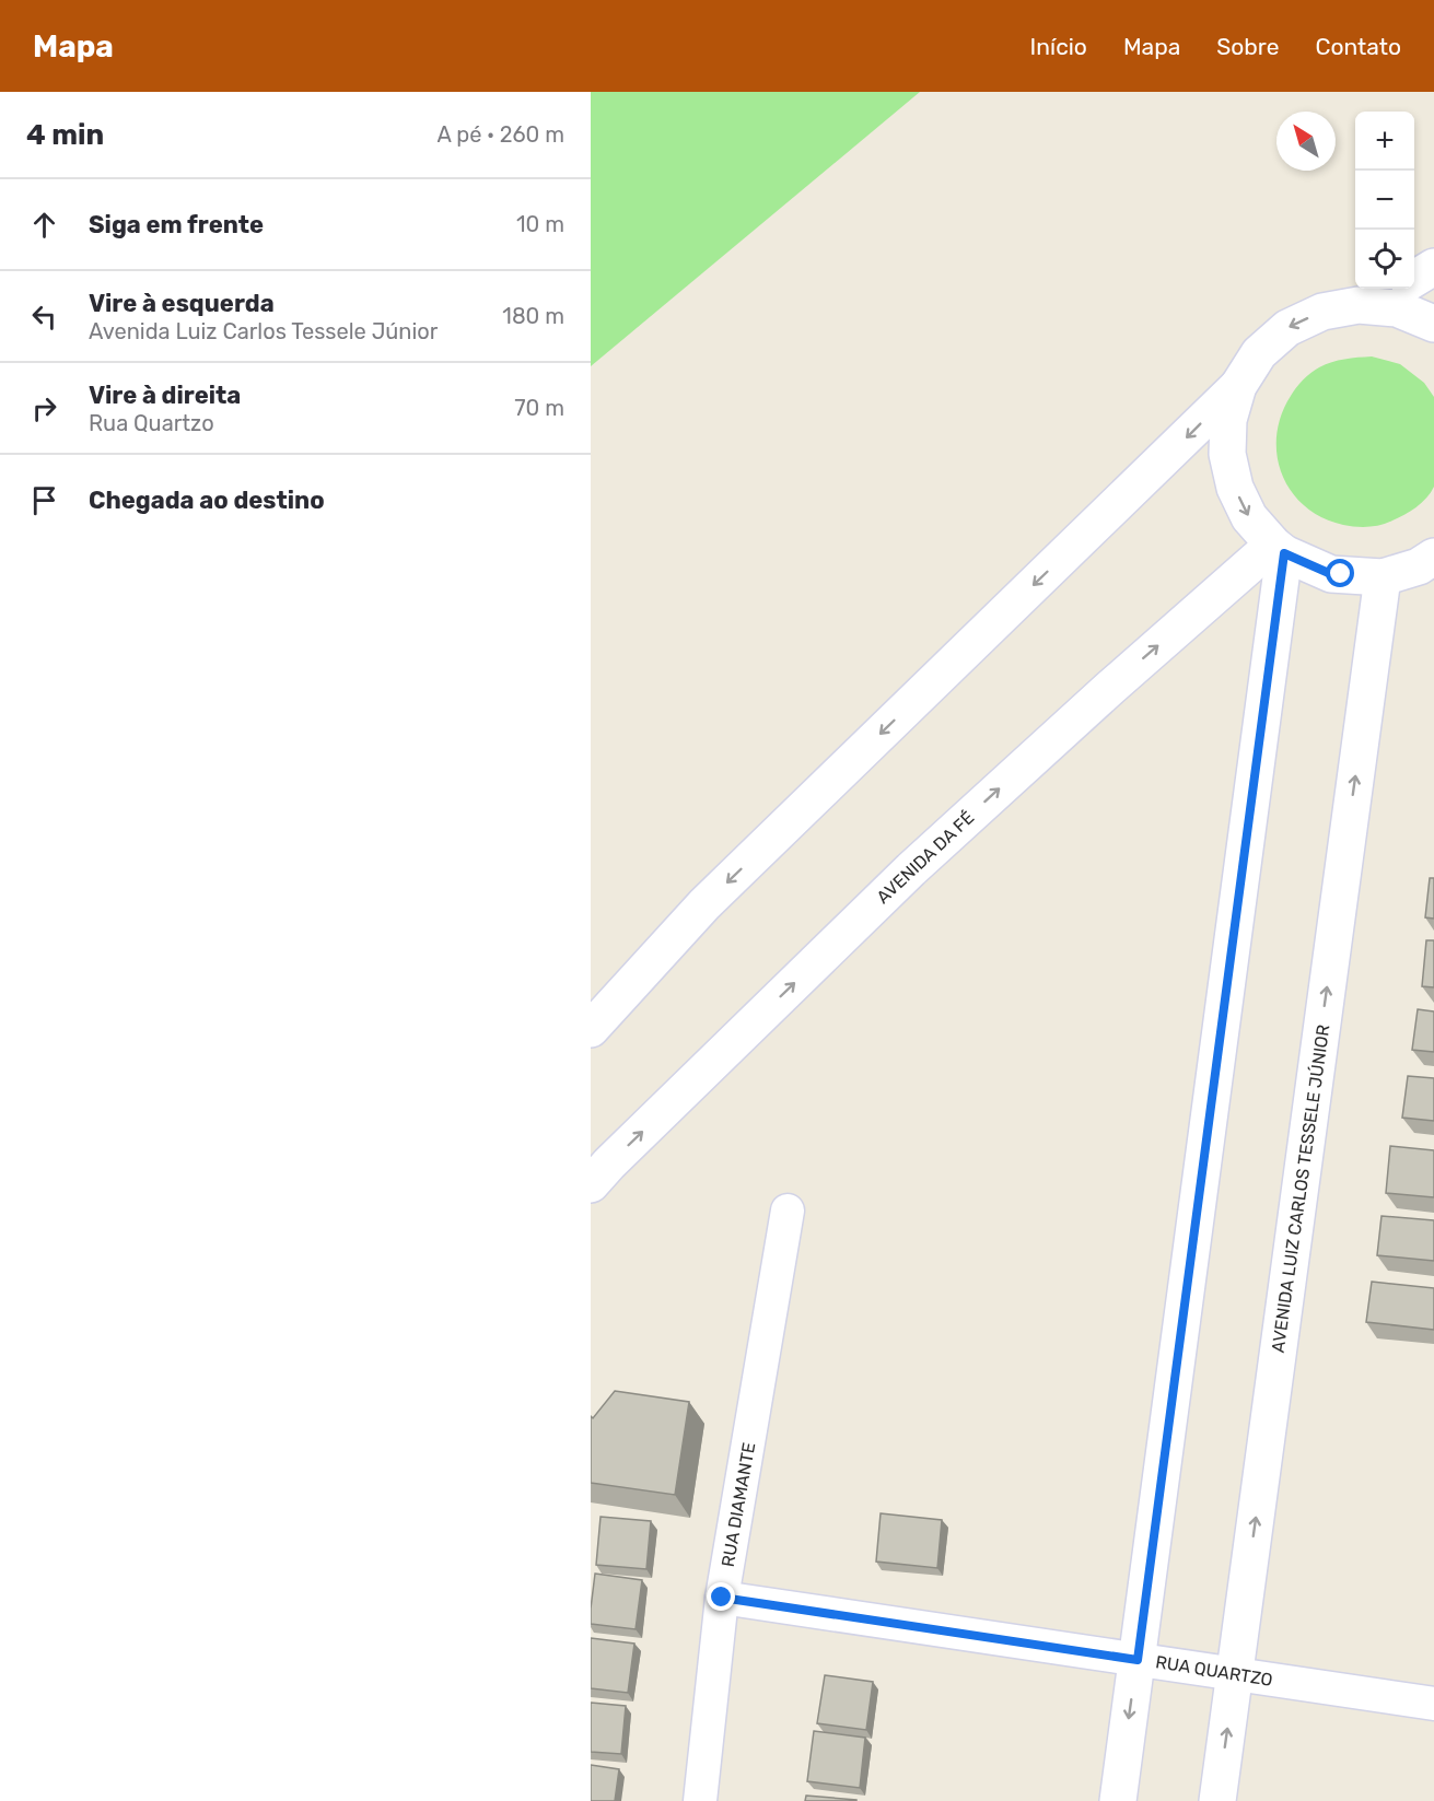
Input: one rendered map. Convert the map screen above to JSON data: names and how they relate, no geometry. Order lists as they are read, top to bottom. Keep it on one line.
{"streets":{"main road":["AVENIDA DA FÉ","AVENIDA LUIZ CARLOS TESSELE JÚNIOR"],"street":["RUA DIAMANTE","RUA QUARTZO"]},"crossings":[["AVENIDA LUIZ CARLOS TESSELE JÚNIOR","RUA QUARTZO"],["RUA DIAMANTE","RUA QUARTZO"]],"north":"top left","page":{"header":"Mapa","nav":["Início","Mapa","Sobre","Contato"],"heading":["4 min","A pé · 260 m"],"map_buttons":["+","−"],"list":[["Siga em frente","10 m"],["Vire à esquerda","Avenida Luiz Carlos Tessele Júnior","180 m"],["Vire à direita","Rua Quartzo","70 m"],"Chegada ao destino"]}}
